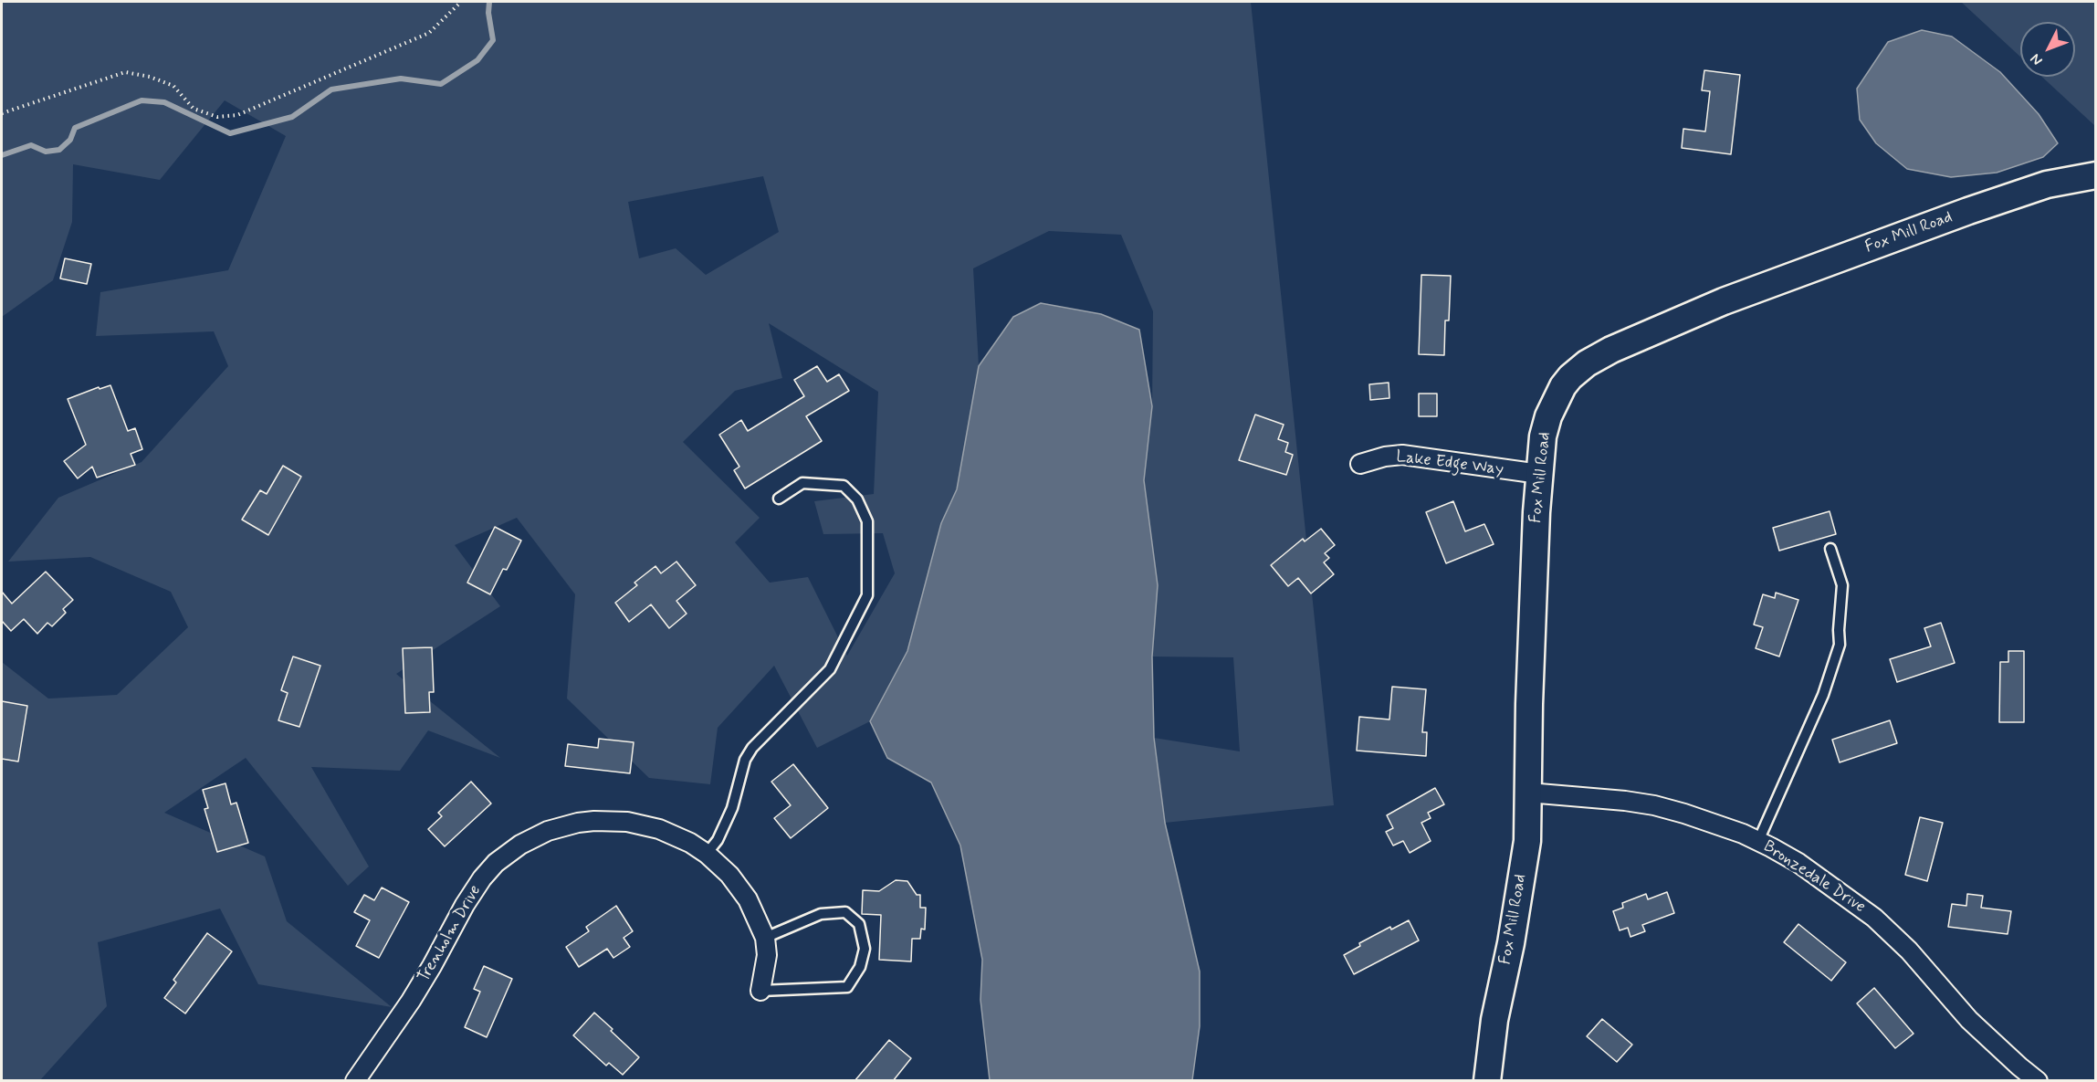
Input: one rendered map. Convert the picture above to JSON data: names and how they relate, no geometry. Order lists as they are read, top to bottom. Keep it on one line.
{"streets":{"main road":["Fox Mill Road"],"street":["Lake Edge Way","Bronzedale Drive","Trenholm Drive"]},"crossings":[["Fox Mill Road","Lake Edge Way"],["Fox Mill Road","Bronzedale Drive"]],"north":"bottom left"}
